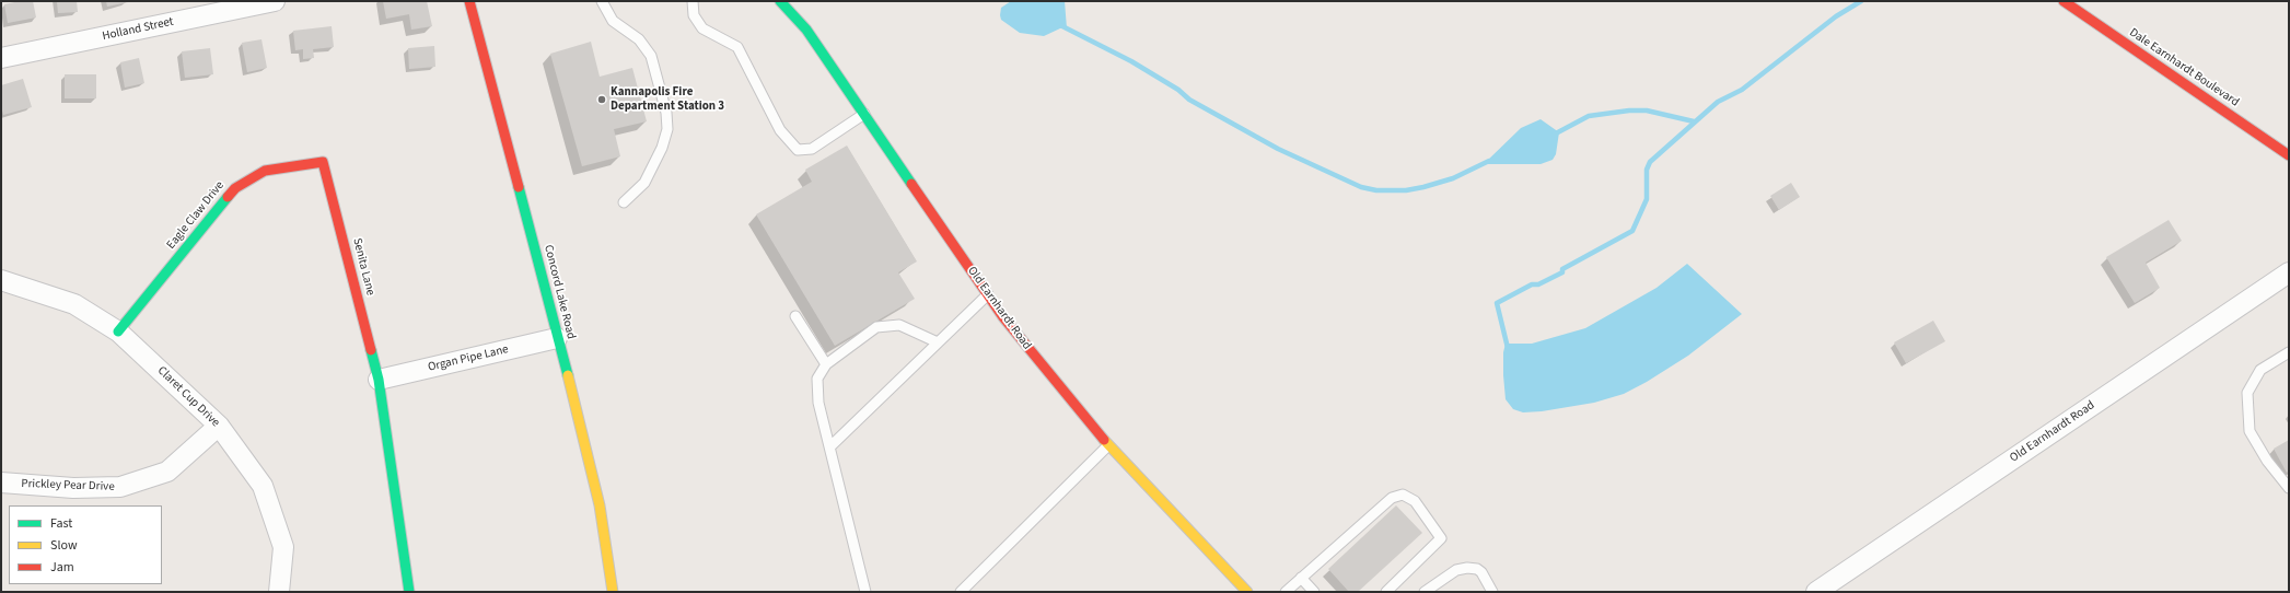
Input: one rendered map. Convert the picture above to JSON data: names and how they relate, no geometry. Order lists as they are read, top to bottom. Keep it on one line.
{"streets":{"street":["Holland Street","Dale Earnhardt Boulevard","Eagle Claw Drive","Senita Lane","Concord Lake Road","Old Earnhardt Road","Organ Pipe Lane","Claret Cup Drive","Prickley Pear Drive"]},"crossings":[["Eagle Claw Drive","Senita Lane"],["Eagle Claw Drive","Claret Cup Drive"],["Senita Lane","Organ Pipe Lane"],["Concord Lake Road","Organ Pipe Lane"],["Claret Cup Drive","Prickley Pear Drive"]],"places":["Kannapolis Fire Department Station 3"],"legend":["Fast","Slow","Jam"]}
